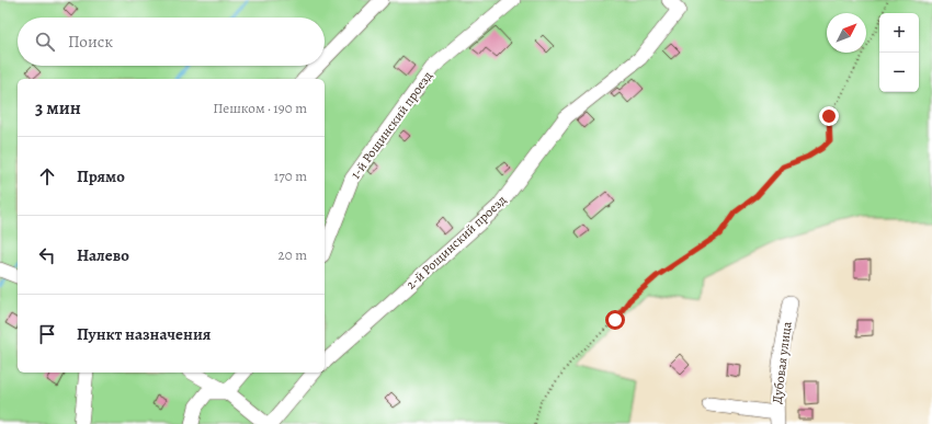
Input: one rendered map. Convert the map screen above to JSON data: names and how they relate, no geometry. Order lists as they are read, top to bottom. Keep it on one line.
{"streets":{"street":["1-й Рощинский проезд","2-й Рощинский проезд","Дубовая улица"]},"north":"top right","page":{"map_buttons":["+","−"],"search":"Поиск","heading":["3 мин","Пешком · 190 m"],"list":[["Прямо","170 m"],["Налево","20 m"],"Пункт назначения"]}}
